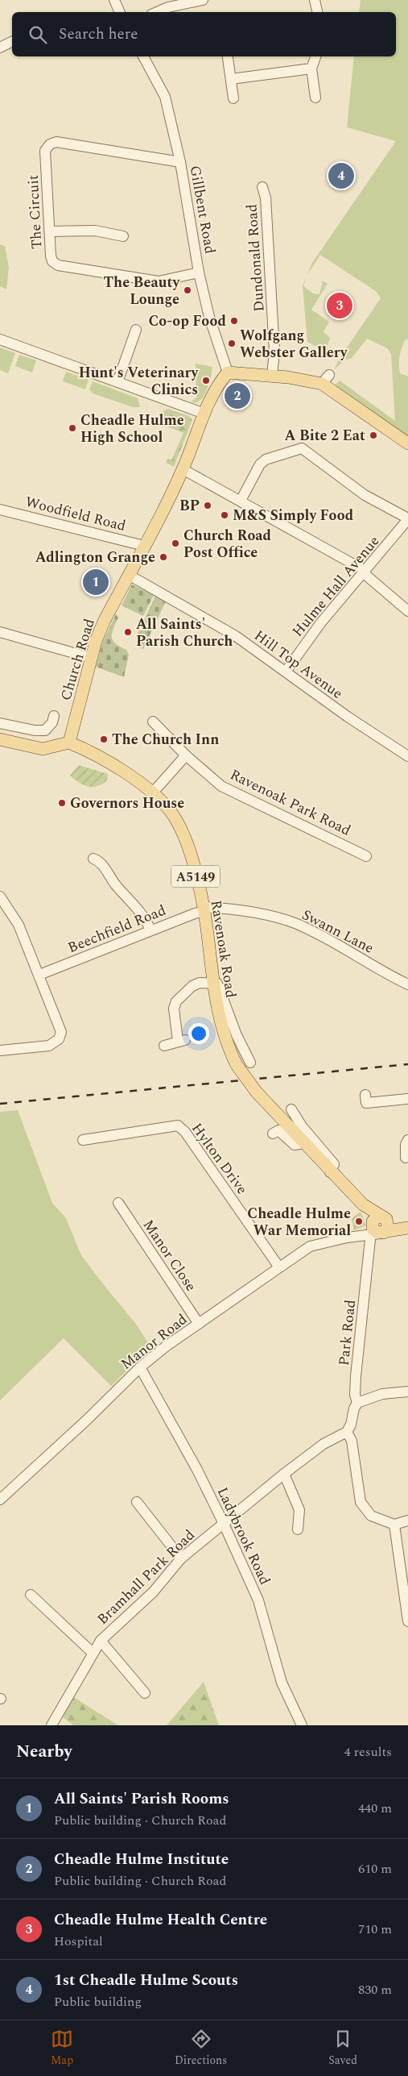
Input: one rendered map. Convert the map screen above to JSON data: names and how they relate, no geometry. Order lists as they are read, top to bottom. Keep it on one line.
{"streets":{"main road":["Church Road","A5149","Ravenoak Road"],"street":["Gillbent Road","The Circuit","Dundonald Road","Woodfield Road","Hulme Hall Avenue","Hill Top Avenue","Ravenoak Park Road","Beechfield Road","Swann Lane","Hylton Drive","Manor Close","Park Road","Manor Road","Ladybrook Road","Bramhall Park Road"]},"crossings":[["Gillbent Road","The Circuit"],["Gillbent Road","Church Road"],["Woodfield Road","Church Road"],["Hulme Hall Avenue","Hill Top Avenue"],["Church Road","Hill Top Avenue"],["Church Road","Ravenoak Road"],["A5149","Ravenoak Road"],["A5149","Park Road"],["A5149","Manor Road"],["Beechfield Road","Swann Lane"],["Beechfield Road","Ravenoak Road"],["Swann Lane","Ravenoak Road"],["Ravenoak Road","Park Road"],["Ravenoak Road","Manor Road"],["Hylton Drive","Manor Road"],["Manor Close","Manor Road"],["Park Road","Manor Road"],["Park Road","Bramhall Park Road"],["Manor Road","Ladybrook Road"],["Ladybrook Road","Bramhall Park Road"]],"places":["The Beauty Lounge","Co-op Food","Wolfgang Webster Gallery","Hunt's Veterinary Clinics","Cheadle Hulme High School","A Bite 2 Eat","BP","M&S Simply Food","Church Road Post Office","Adlington Grange","All Saints' Parish Church","The Church Inn","Governors House","Cheadle Hulme War Memorial"],"page":{"search":"Search here","pins":["4","3","2","1"],"heading":["Nearby","4 results"],"list":[{"mark":"1","name":"All Saints' Parish Rooms","note":"Public building · Church Road","value":"440 m"},{"mark":"2","name":"Cheadle Hulme Institute","note":"Public building · Church Road","value":"610 m"},{"mark":"3","name":"Cheadle Hulme Health Centre","note":"Hospital","value":"710 m"},{"mark":"4","name":"1st Cheadle Hulme Scouts","note":"Public building","value":"830 m"}],"nav":["Map","Directions","Saved"]}}
